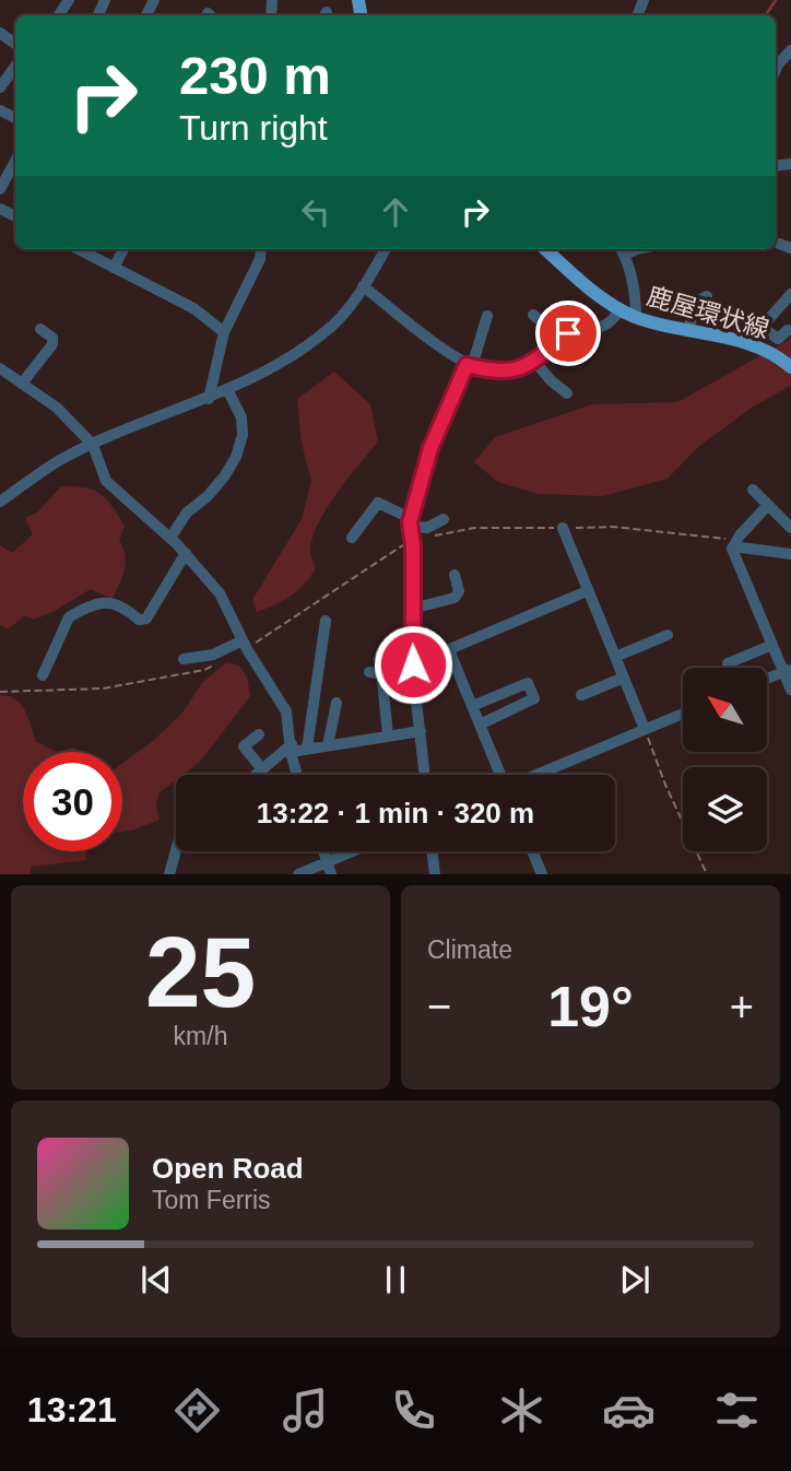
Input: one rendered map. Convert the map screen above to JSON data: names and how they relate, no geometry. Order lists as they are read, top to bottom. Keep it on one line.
{"streets":{"main road":["鹿屋環状線"]},"north":"top left","page":{"turn":["230 m","Turn right"],"limit":"30","trip":"13:22 · 1 min · 320 m","tile":[["25","km/h"],"Climate"],"heat":["−","19°","+"],"song":["Open Road","Tom Ferris"],"tabs":"13:21"}}
